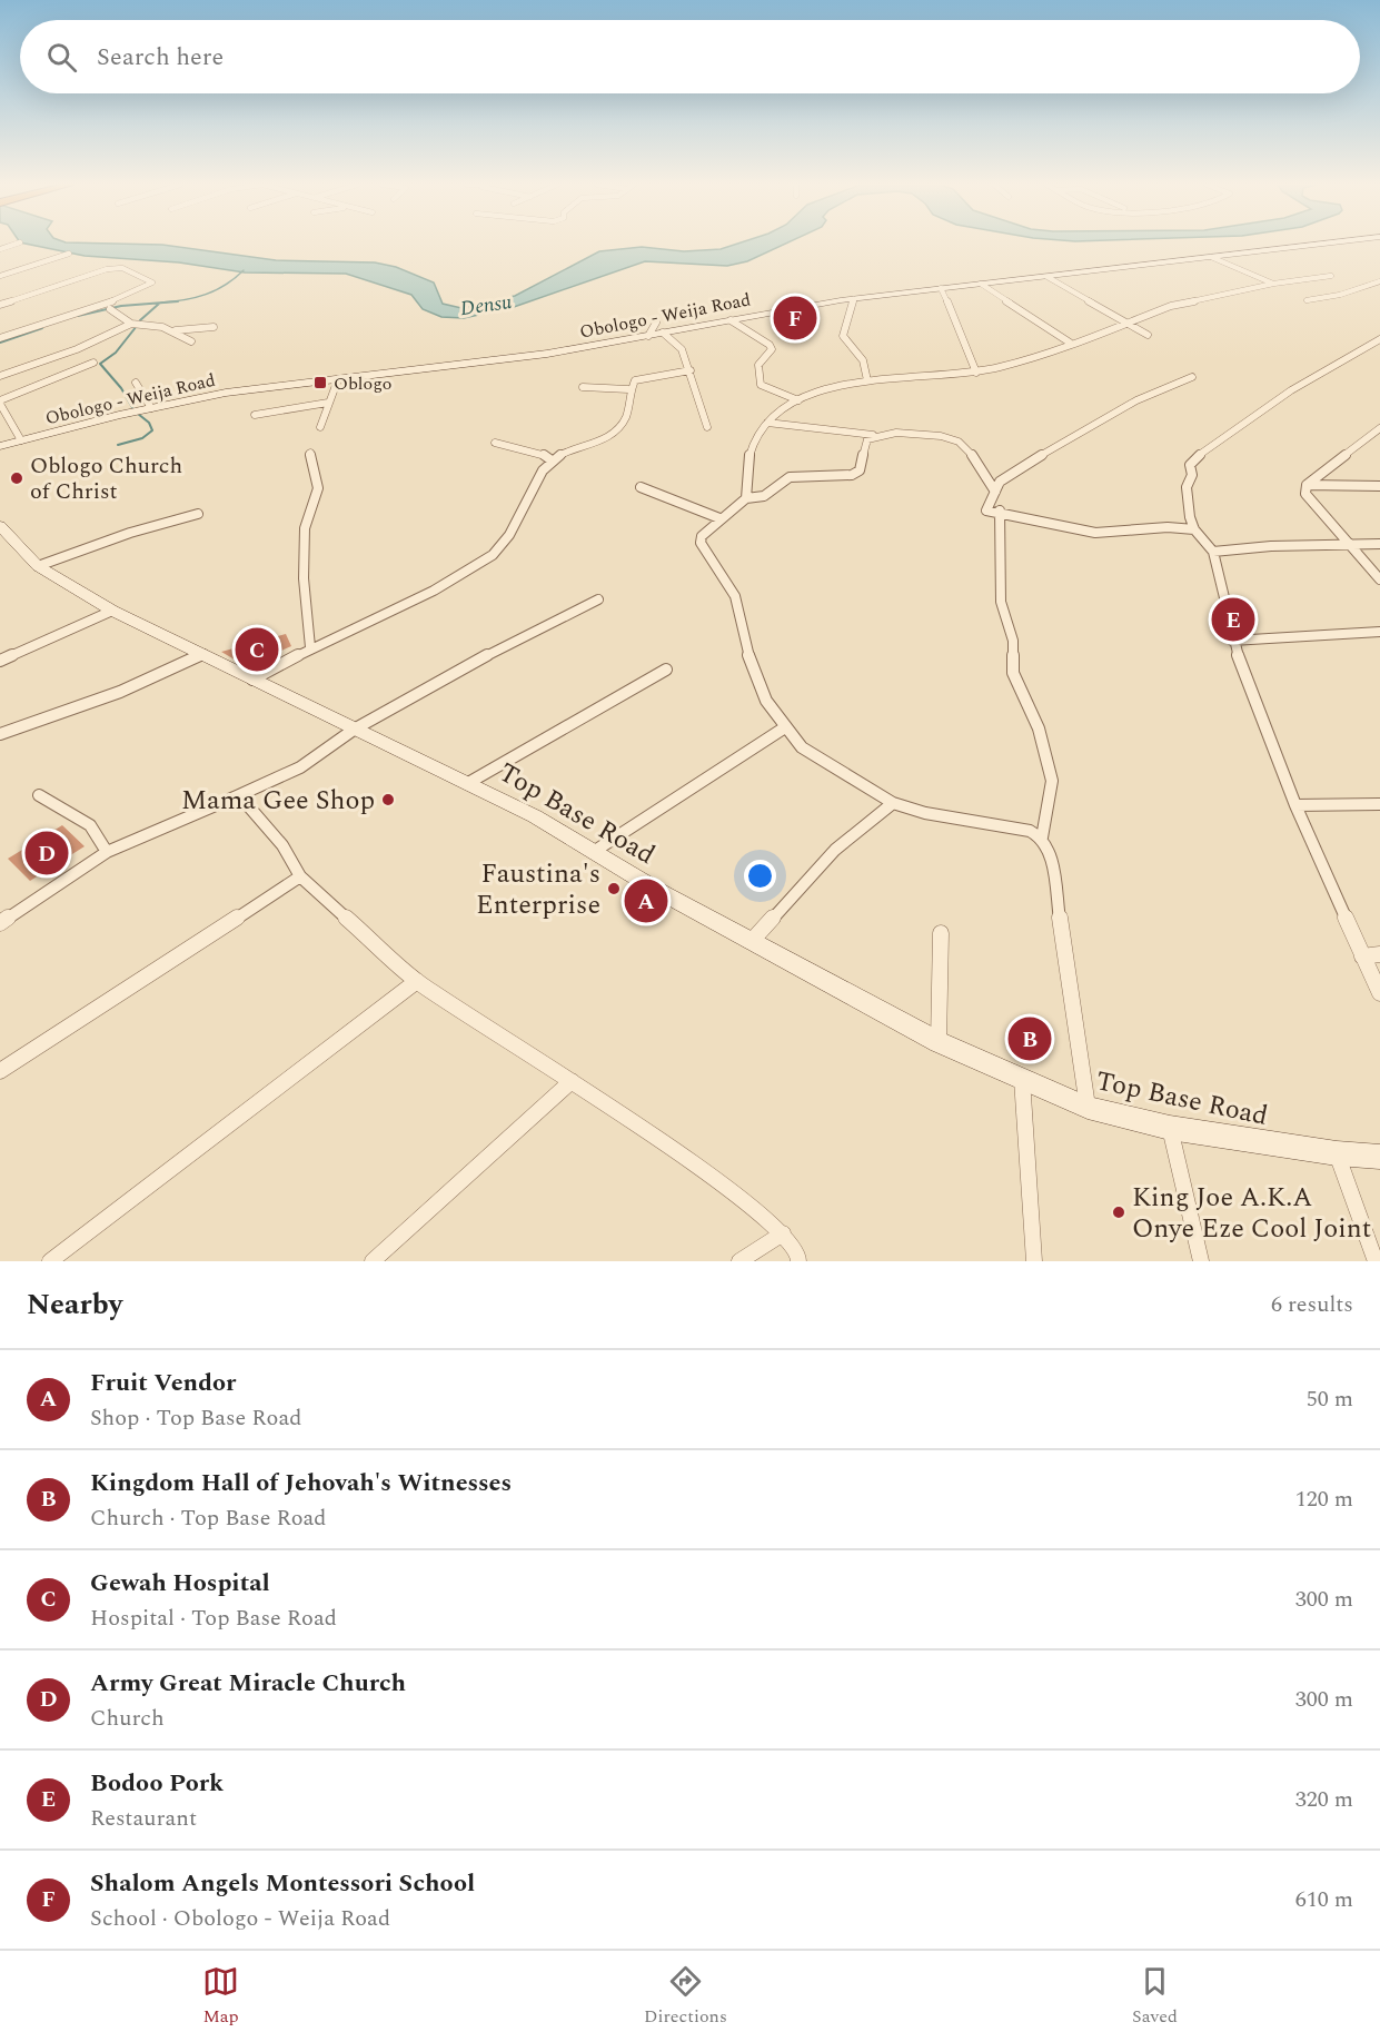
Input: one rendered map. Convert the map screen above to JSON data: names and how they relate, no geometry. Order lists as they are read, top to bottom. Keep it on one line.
{"streets":{"street":["Obologo - Weija Road","Top Base Road"]},"water":["Densu"],"places":{"transit":["Oblogo"],"other":["Oblogo Church of Christ","Mama Gee Shop","Faustina's Enterprise","King Joe A.K.A Onye Eze Cool Joint"]},"page":{"search":"Search here","pins":["F","E","C","D","A","B"],"heading":["Nearby","6 results"],"list":[{"mark":"A","name":"Fruit Vendor","note":"Shop · Top Base Road","value":"50 m"},{"mark":"B","name":"Kingdom Hall of Jehovah's Witnesses","note":"Church · Top Base Road","value":"120 m"},{"mark":"C","name":"Gewah Hospital","note":"Hospital · Top Base Road","value":"300 m"},{"mark":"D","name":"Army Great Miracle Church","note":"Church","value":"300 m"},{"mark":"E","name":"Bodoo Pork","note":"Restaurant","value":"320 m"},{"mark":"F","name":"Shalom Angels Montessori School","note":"School · Obologo - Weija Road","value":"610 m"}],"nav":["Map","Directions","Saved"]}}
